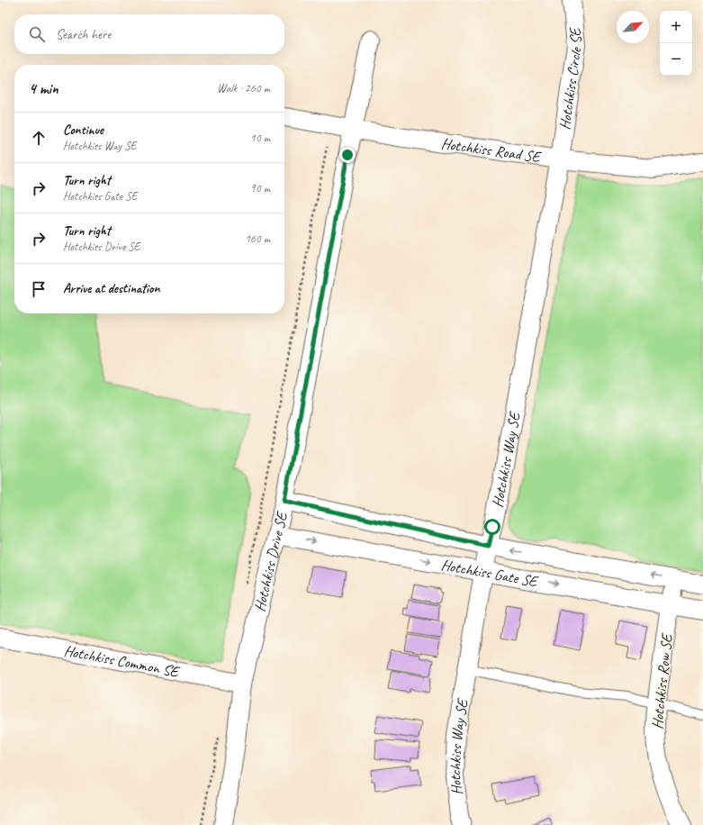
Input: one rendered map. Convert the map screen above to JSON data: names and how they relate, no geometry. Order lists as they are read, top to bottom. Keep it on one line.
{"streets":{"street":["Hotchkiss Circle SE","Hotchkiss Road SE","Hotchkiss Way SE","Hotchkiss Drive SE","Hotchkiss Gate SE","Hotchkiss Common SE","Hotchkiss Row SE"]},"crossings":[["Hotchkiss Circle SE","Hotchkiss Road SE"],["Hotchkiss Circle SE","Hotchkiss Way SE"],["Hotchkiss Road SE","Hotchkiss Way SE"],["Hotchkiss Road SE","Hotchkiss Drive SE"],["Hotchkiss Way SE","Hotchkiss Gate SE"],["Hotchkiss Drive SE","Hotchkiss Gate SE"],["Hotchkiss Drive SE","Hotchkiss Common SE"],["Hotchkiss Gate SE","Hotchkiss Row SE"]],"north":"top right","page":{"map_buttons":["+","−"],"search":"Search here","heading":["4 min","Walk · 260 m"],"list":[["Continue","Hotchkiss Way SE","10 m"],["Turn right","Hotchkiss Gate SE","90 m"],["Turn right","Hotchkiss Drive SE","160 m"],"Arrive at destination"]}}
